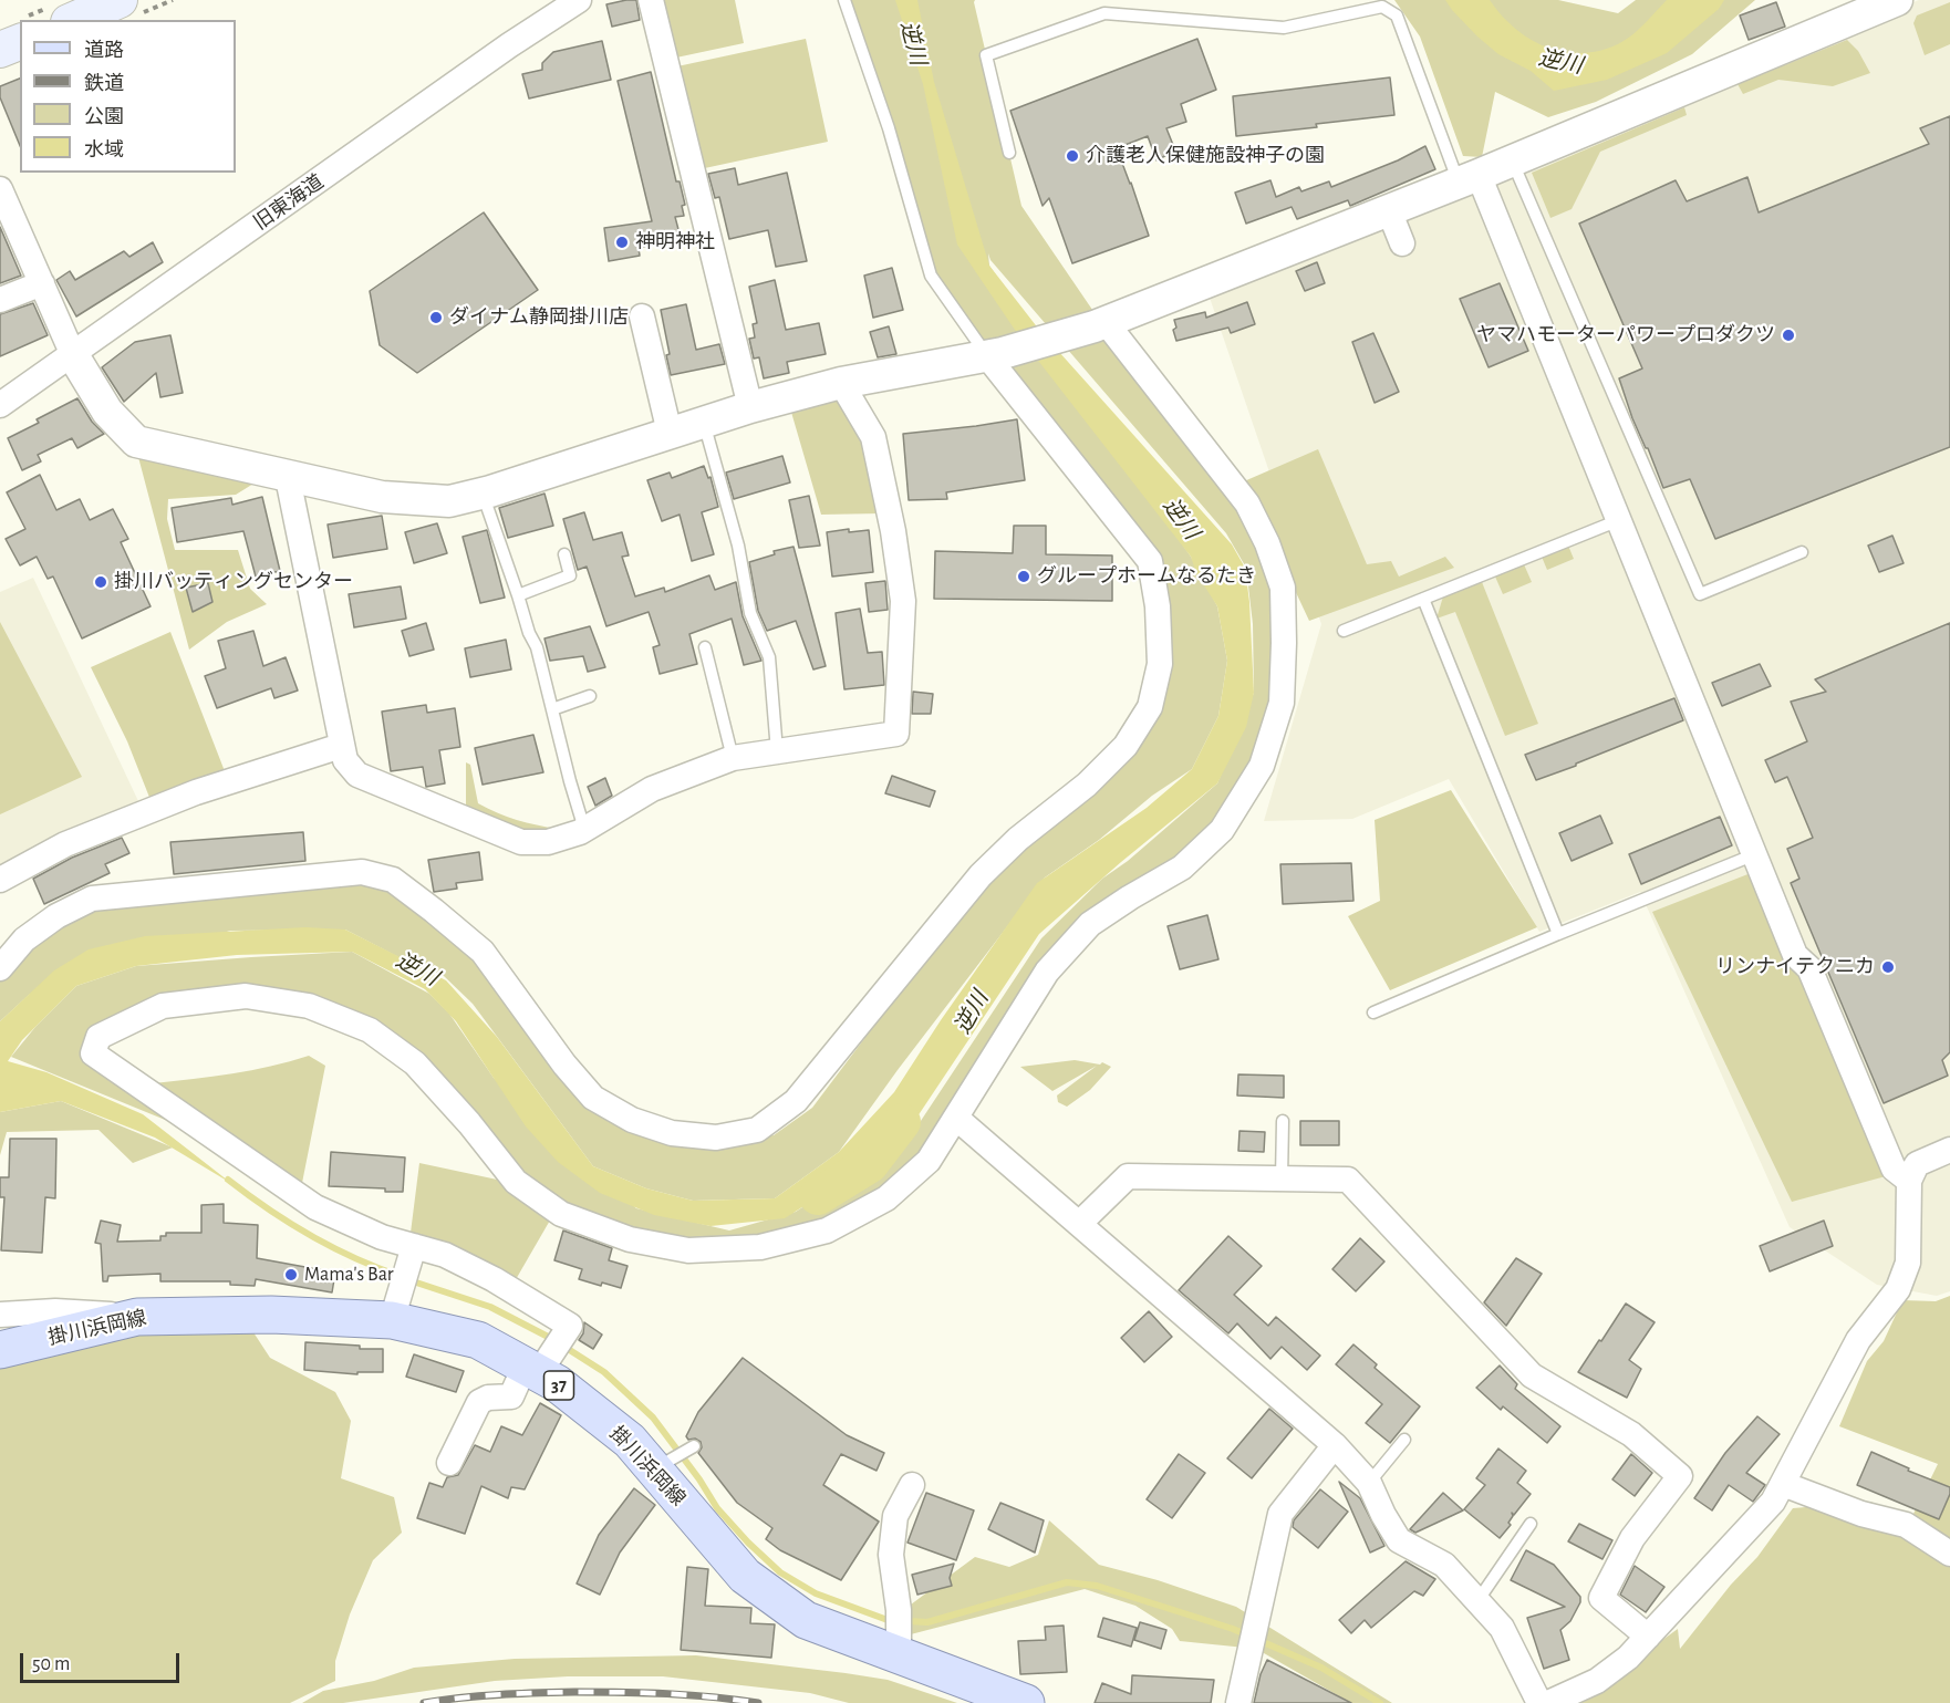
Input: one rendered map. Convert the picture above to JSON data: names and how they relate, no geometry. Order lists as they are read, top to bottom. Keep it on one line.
{"streets":{"main road":["掛川浜岡線","37"],"street":["旧東海道"]},"water":["逆川"],"places":["介護老人保健施設神子の園","神明神社","ダイナム静岡掛川店","ヤマハモーターパワープロダクツ","グループホームなるたき","掛川バッティングセンター","リンナイテクニカ","Mama's Bar"],"legend":["道路","鉄道","公園","水域"],"scale_bar":"50 m"}
